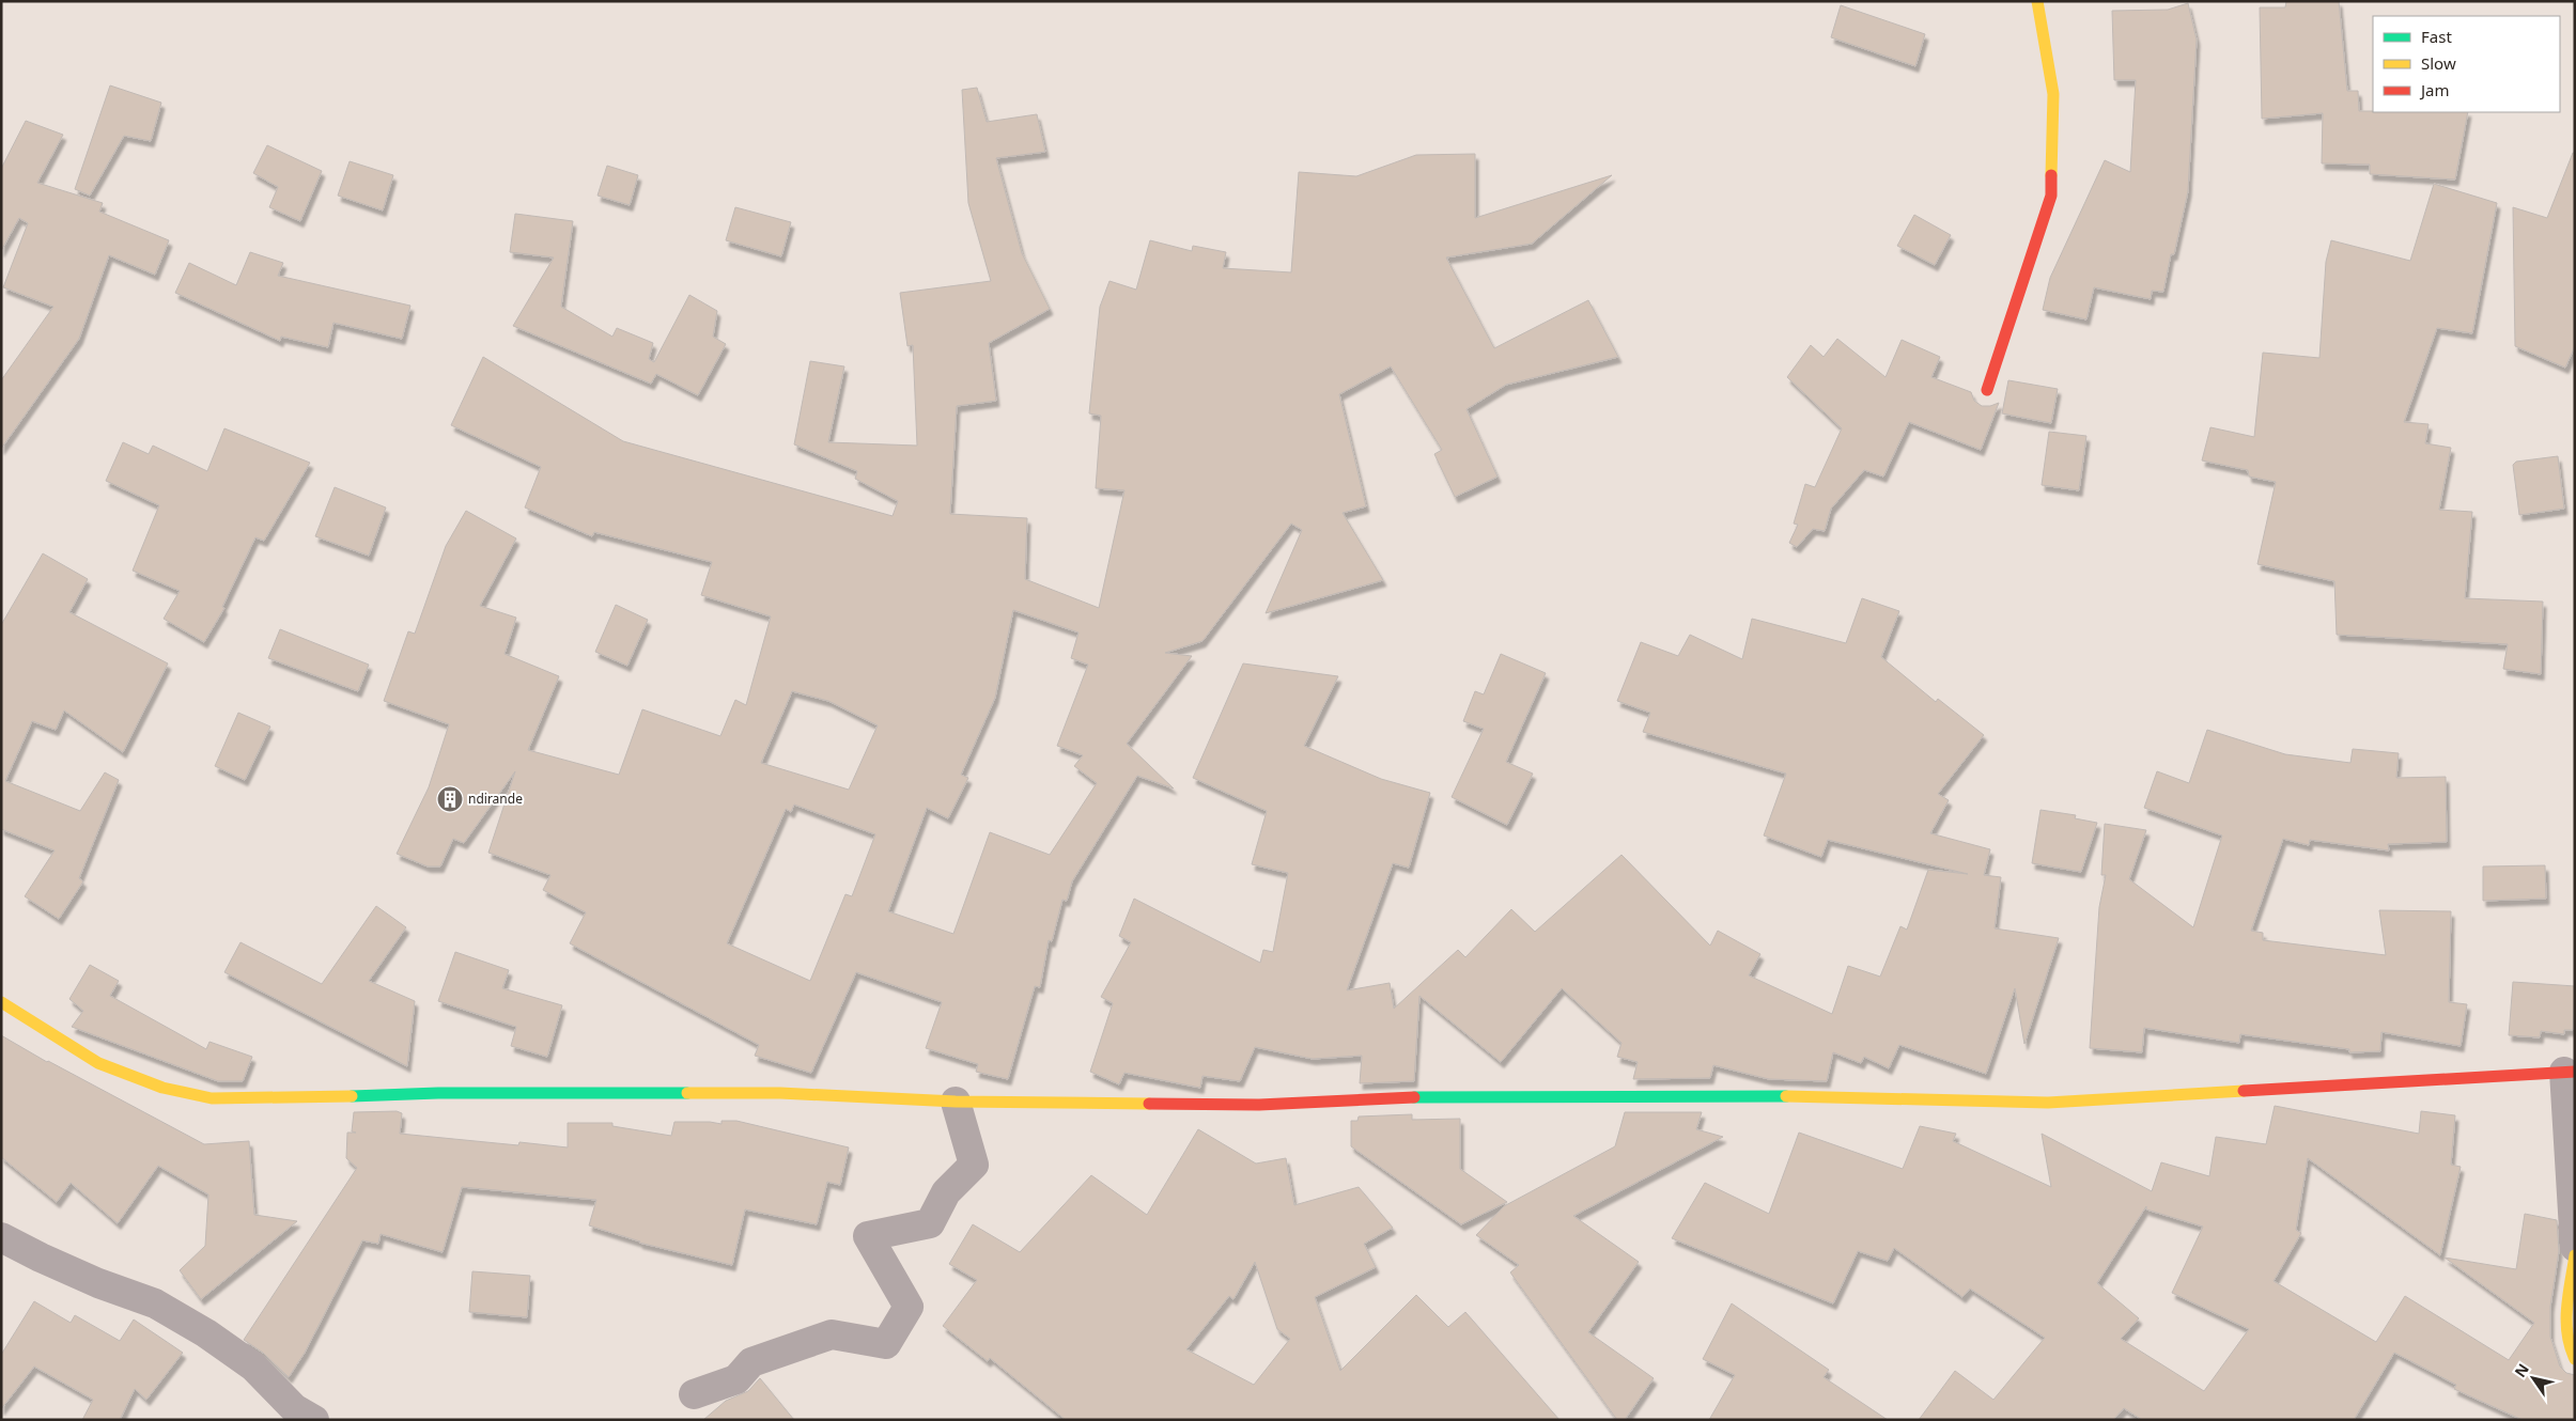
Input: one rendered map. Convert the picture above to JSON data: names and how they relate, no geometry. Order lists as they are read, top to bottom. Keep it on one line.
{"places":{"building":["ndirande"]},"legend":["Fast","Slow","Jam"],"north":"top left"}
